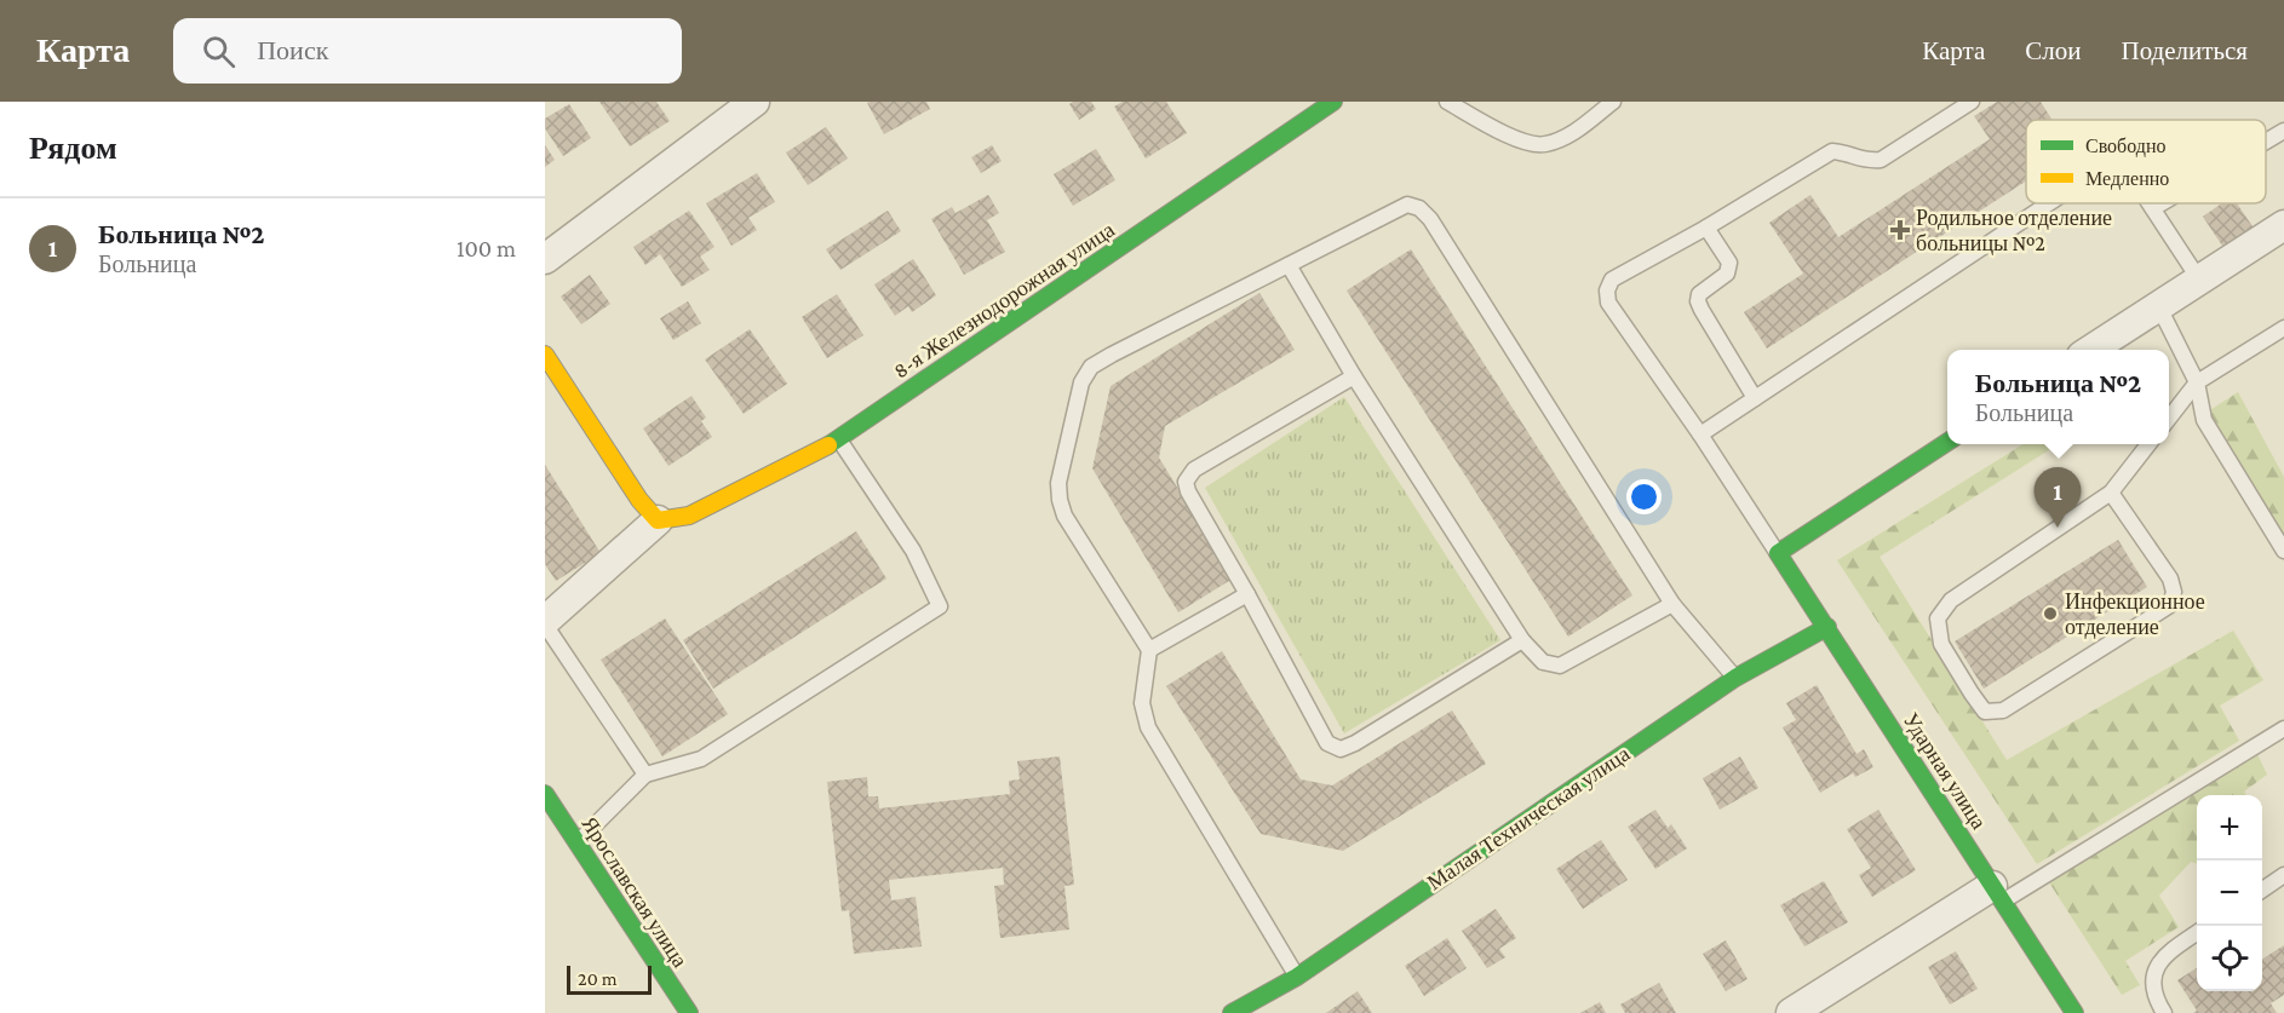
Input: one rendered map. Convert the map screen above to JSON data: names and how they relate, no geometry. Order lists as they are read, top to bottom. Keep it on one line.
{"streets":{"street":["8-я Железнодорожная улица","Ударная улица","Малая Техническая улица","Ярославская улица"]},"crossings":[["Ударная улица","Малая Техническая улица"]],"places":{"health":["Родильное отделение больницы №2"],"other":["Инфекционное отделение"]},"legend":["Свободно","Медленно"],"scale_bar":"20 m","page":{"header":"Карта","search":"Поиск","nav":["Карта","Слои","Поделиться"],"heading":"Рядом","list":[{"mark":"1","name":"Больница №2","note":"Больница","value":"100 m"}],"popup":["Больница №2","Больница"],"pins":"1","map_buttons":["+","−"],"scale":"20 m"}}
